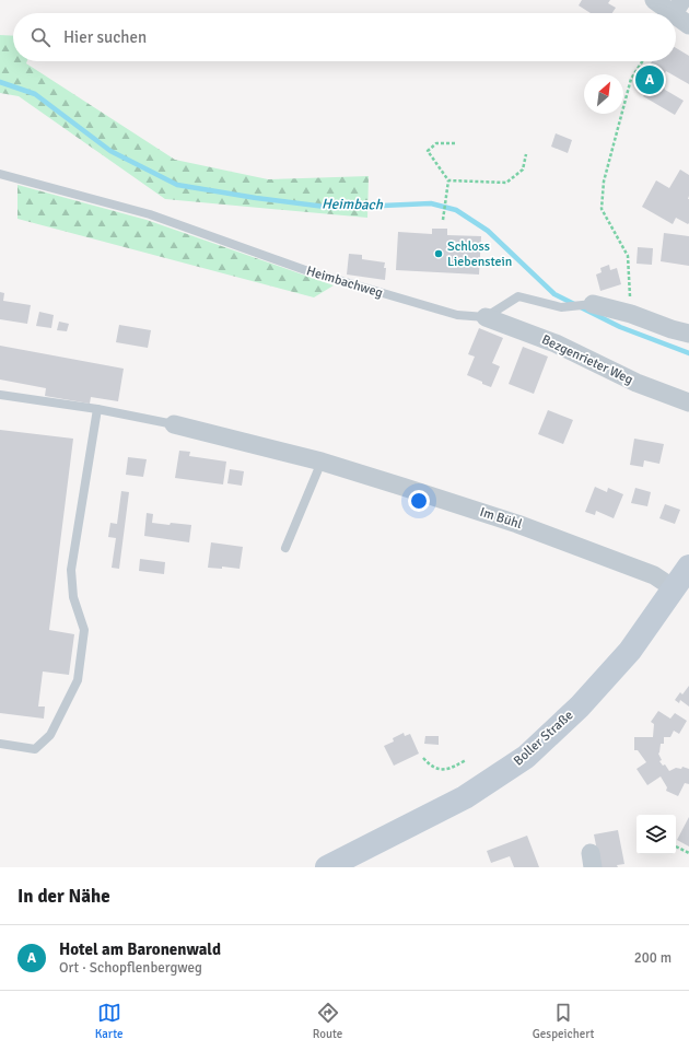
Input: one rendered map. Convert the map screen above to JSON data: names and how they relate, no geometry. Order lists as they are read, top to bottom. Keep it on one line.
{"streets":{"main road":["Boller Straße"],"street":["Bezgenrieter Weg","Im Bühl"],"lane":["Heimbachweg"]},"crossings":[["Heimbachweg","Bezgenrieter Weg"],["Im Bühl","Boller Straße"]],"water":["Heimbach"],"places":["Schloss Liebenstein"],"north":"top right","page":{"search":"Hier suchen","pins":"A","heading":"In der Nähe","list":[{"mark":"A","name":"Hotel am Baronenwald","note":"Ort · Schopflenbergweg","value":"200 m"}],"nav":["Karte","Route","Gespeichert"]}}
